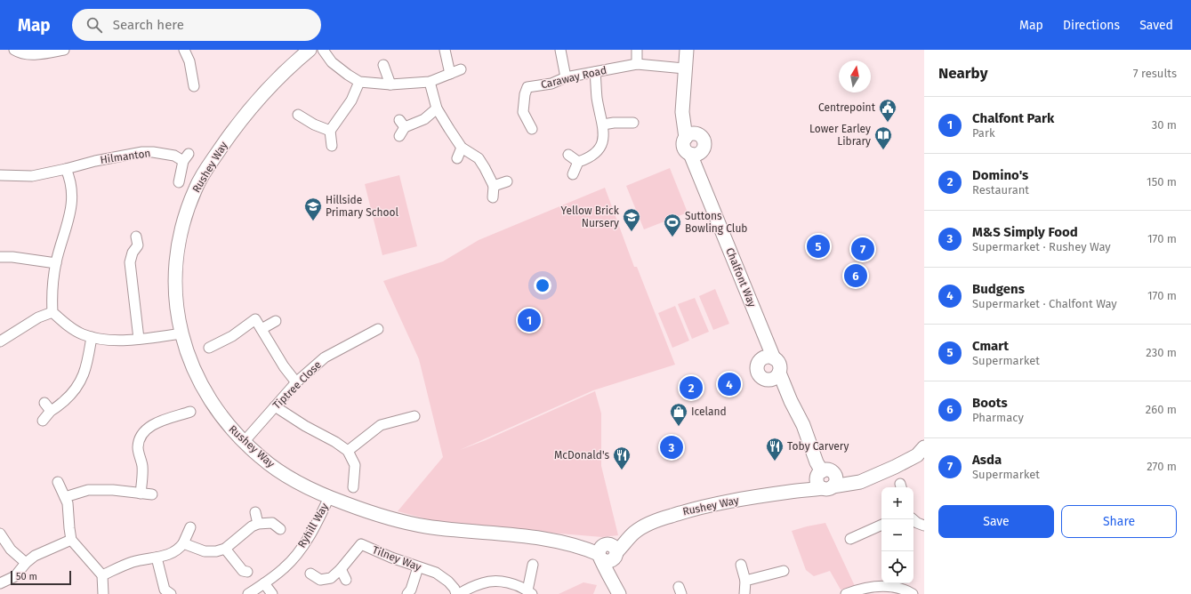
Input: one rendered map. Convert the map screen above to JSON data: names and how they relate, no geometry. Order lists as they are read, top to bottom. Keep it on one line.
{"streets":{"street":["Caraway Road","Hilmanton","Rushey Way","Chalfont Way","Tiptree Close","Ryhill Way","Tilney Way"]},"crossings":[["Rushey Way","Tiptree Close"],["Rushey Way","Ryhill Way"]],"places":{"public building":["Centrepoint"],"library":["Lower Earley Library"],"school or university":["Hillside Primary School","Yellow Brick Nursery"],"sports":["Suttons Bowling Club"],"shop":["Iceland"],"restaurant":["Toby Carvery","McDonald's"]},"scale_bar":"50 m","north":"top","page":{"header":"Map","search":"Search here","nav":["Map","Directions","Saved"],"heading":["Nearby","7 results"],"list":[{"mark":"1","name":"Chalfont Park","note":"Park","value":"30 m"},{"mark":"2","name":"Domino's","note":"Restaurant","value":"150 m"},{"mark":"3","name":"M&S Simply Food","note":"Supermarket · Rushey Way","value":"170 m"},{"mark":"4","name":"Budgens","note":"Supermarket · Chalfont Way","value":"170 m"},{"mark":"5","name":"Cmart","note":"Supermarket","value":"230 m"},{"mark":"6","name":"Boots","note":"Pharmacy","value":"260 m"},{"mark":"7","name":"Asda","note":"Supermarket","value":"270 m"}],"pins":["5","7","6","1","4","2","3"],"map_buttons":["+","−"],"buttons":["Save","Share"],"scale":"50 m"}}
